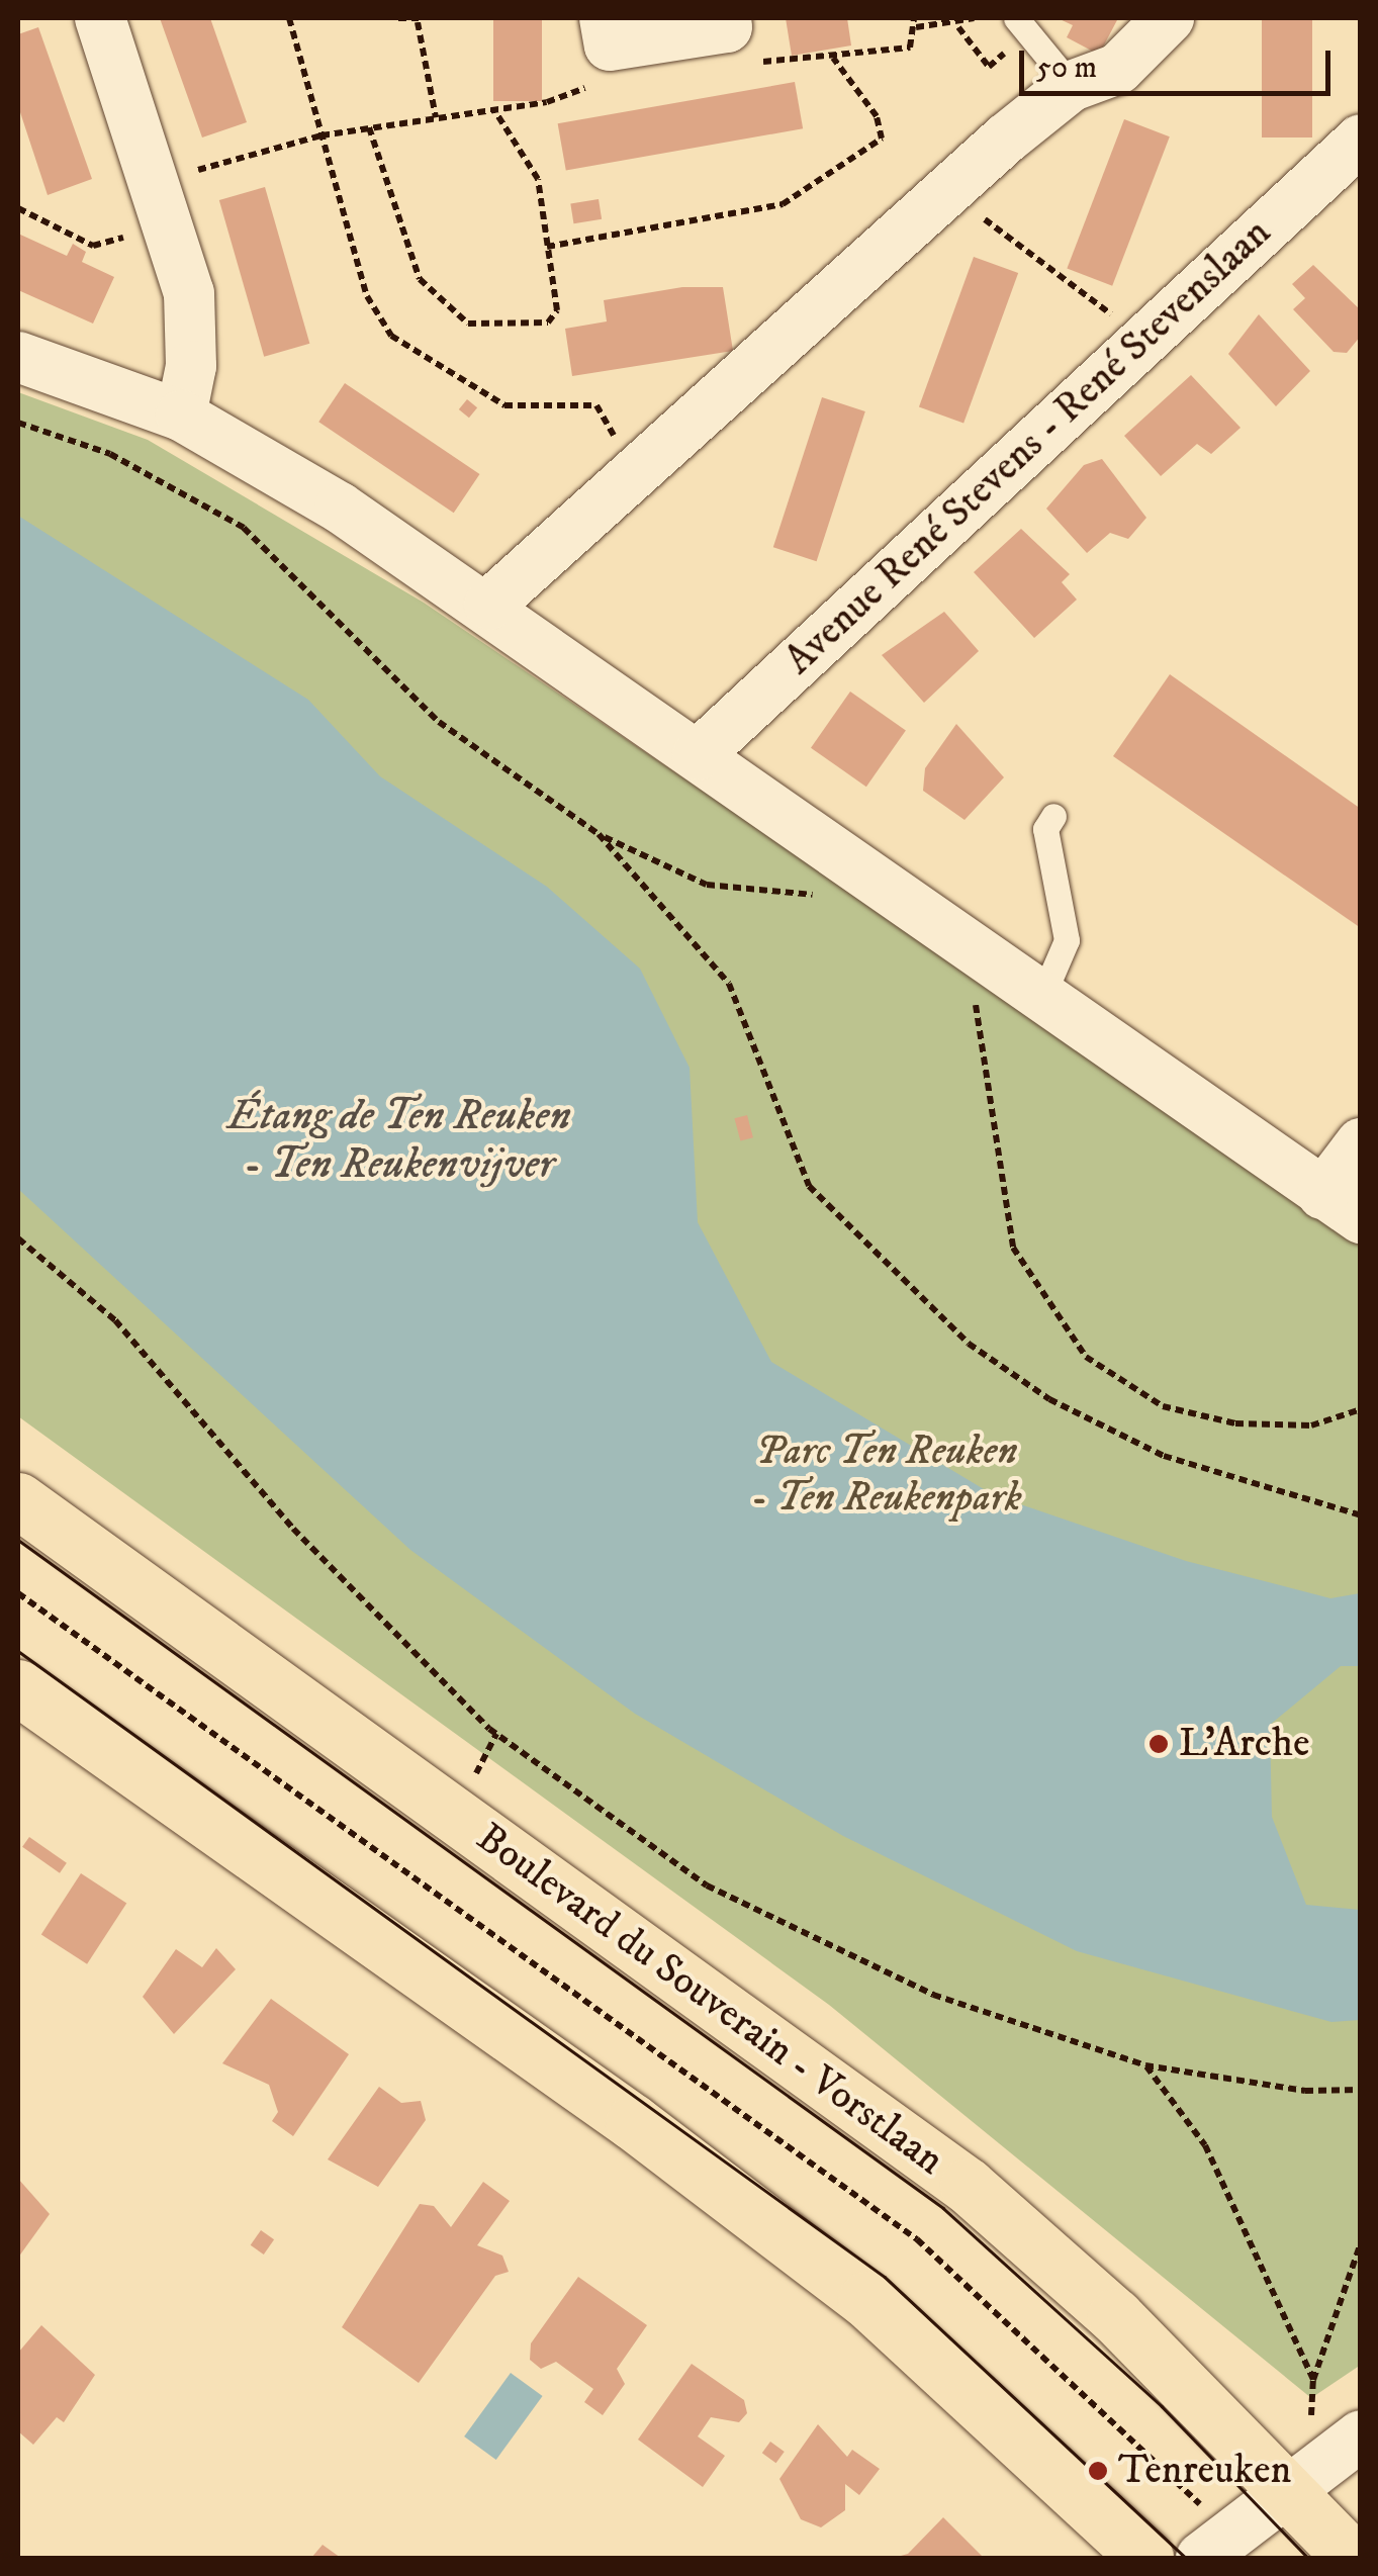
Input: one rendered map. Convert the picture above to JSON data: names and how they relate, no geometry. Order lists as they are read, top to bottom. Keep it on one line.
{"streets":{"main road":["Boulevard du Souverain - Vorstlaan"],"street":["Avenue René Stevens - René Stevenslaan"]},"water":["Étang de Ten Reuken - Ten Reukenvijver"],"parks":["Parc Ten Reuken - Ten Reukenpark"],"places":["L'Arche","Tenreuken"],"scale_bar":"50 m"}
